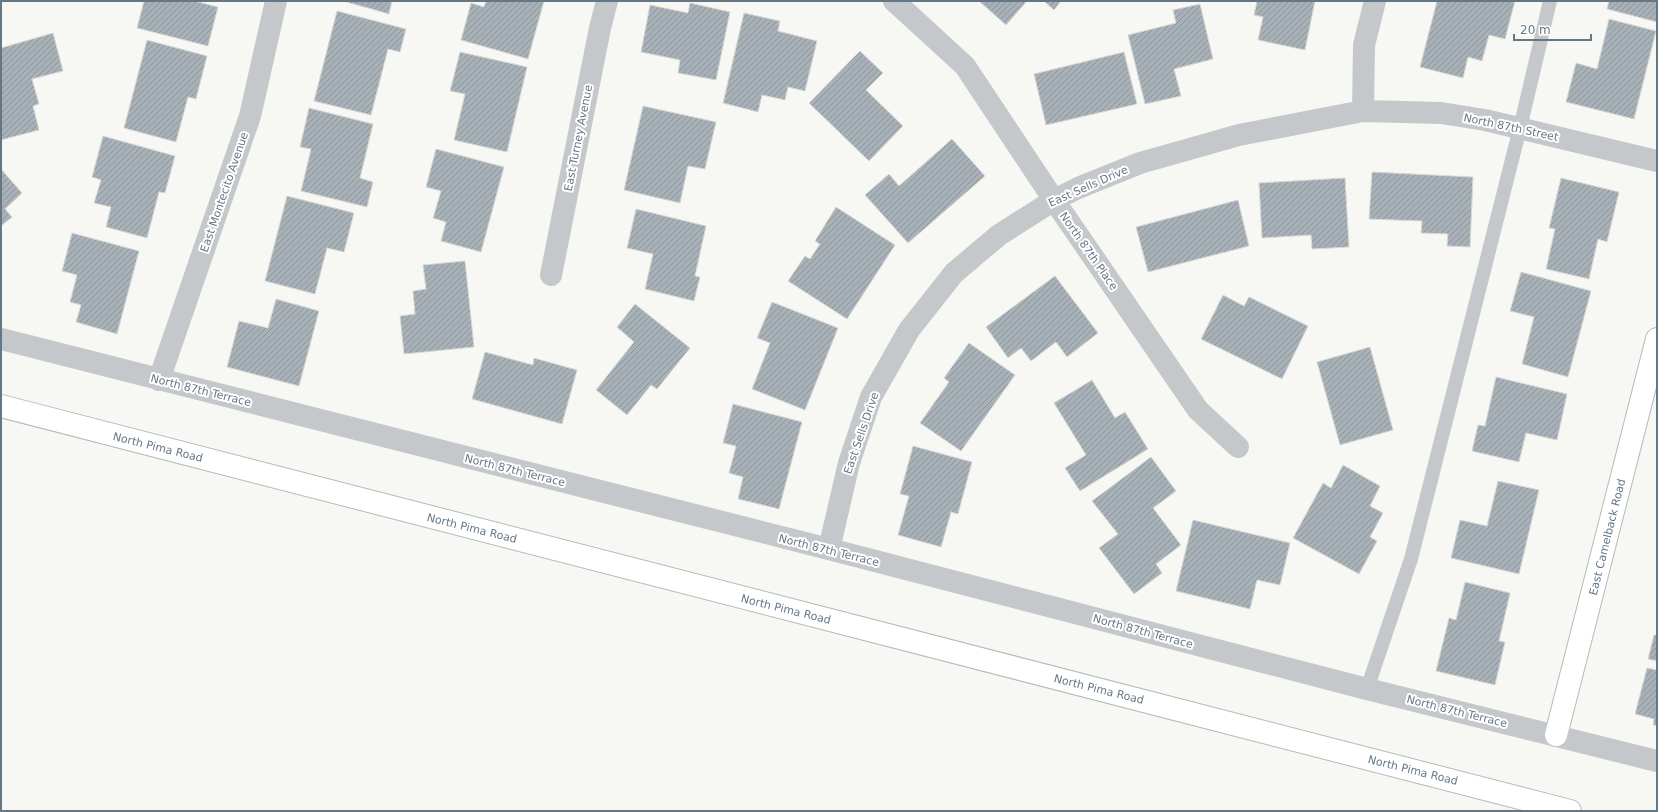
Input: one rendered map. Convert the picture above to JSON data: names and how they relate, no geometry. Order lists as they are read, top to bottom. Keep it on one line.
{"streets":{"main road":["North Pima Road","East Camelback Road"],"street":["North 87th Street","East Turney Avenue","East Sells Drive","East Montecito Avenue","North 87th Place","North 87th Terrace"]},"crossings":[["North 87th Street","East Sells Drive"],["East Sells Drive","North 87th Place"],["East Sells Drive","North 87th Terrace"],["East Montecito Avenue","North 87th Terrace"],["North 87th Terrace","East Camelback Road"]],"scale_bar":"20 m"}
